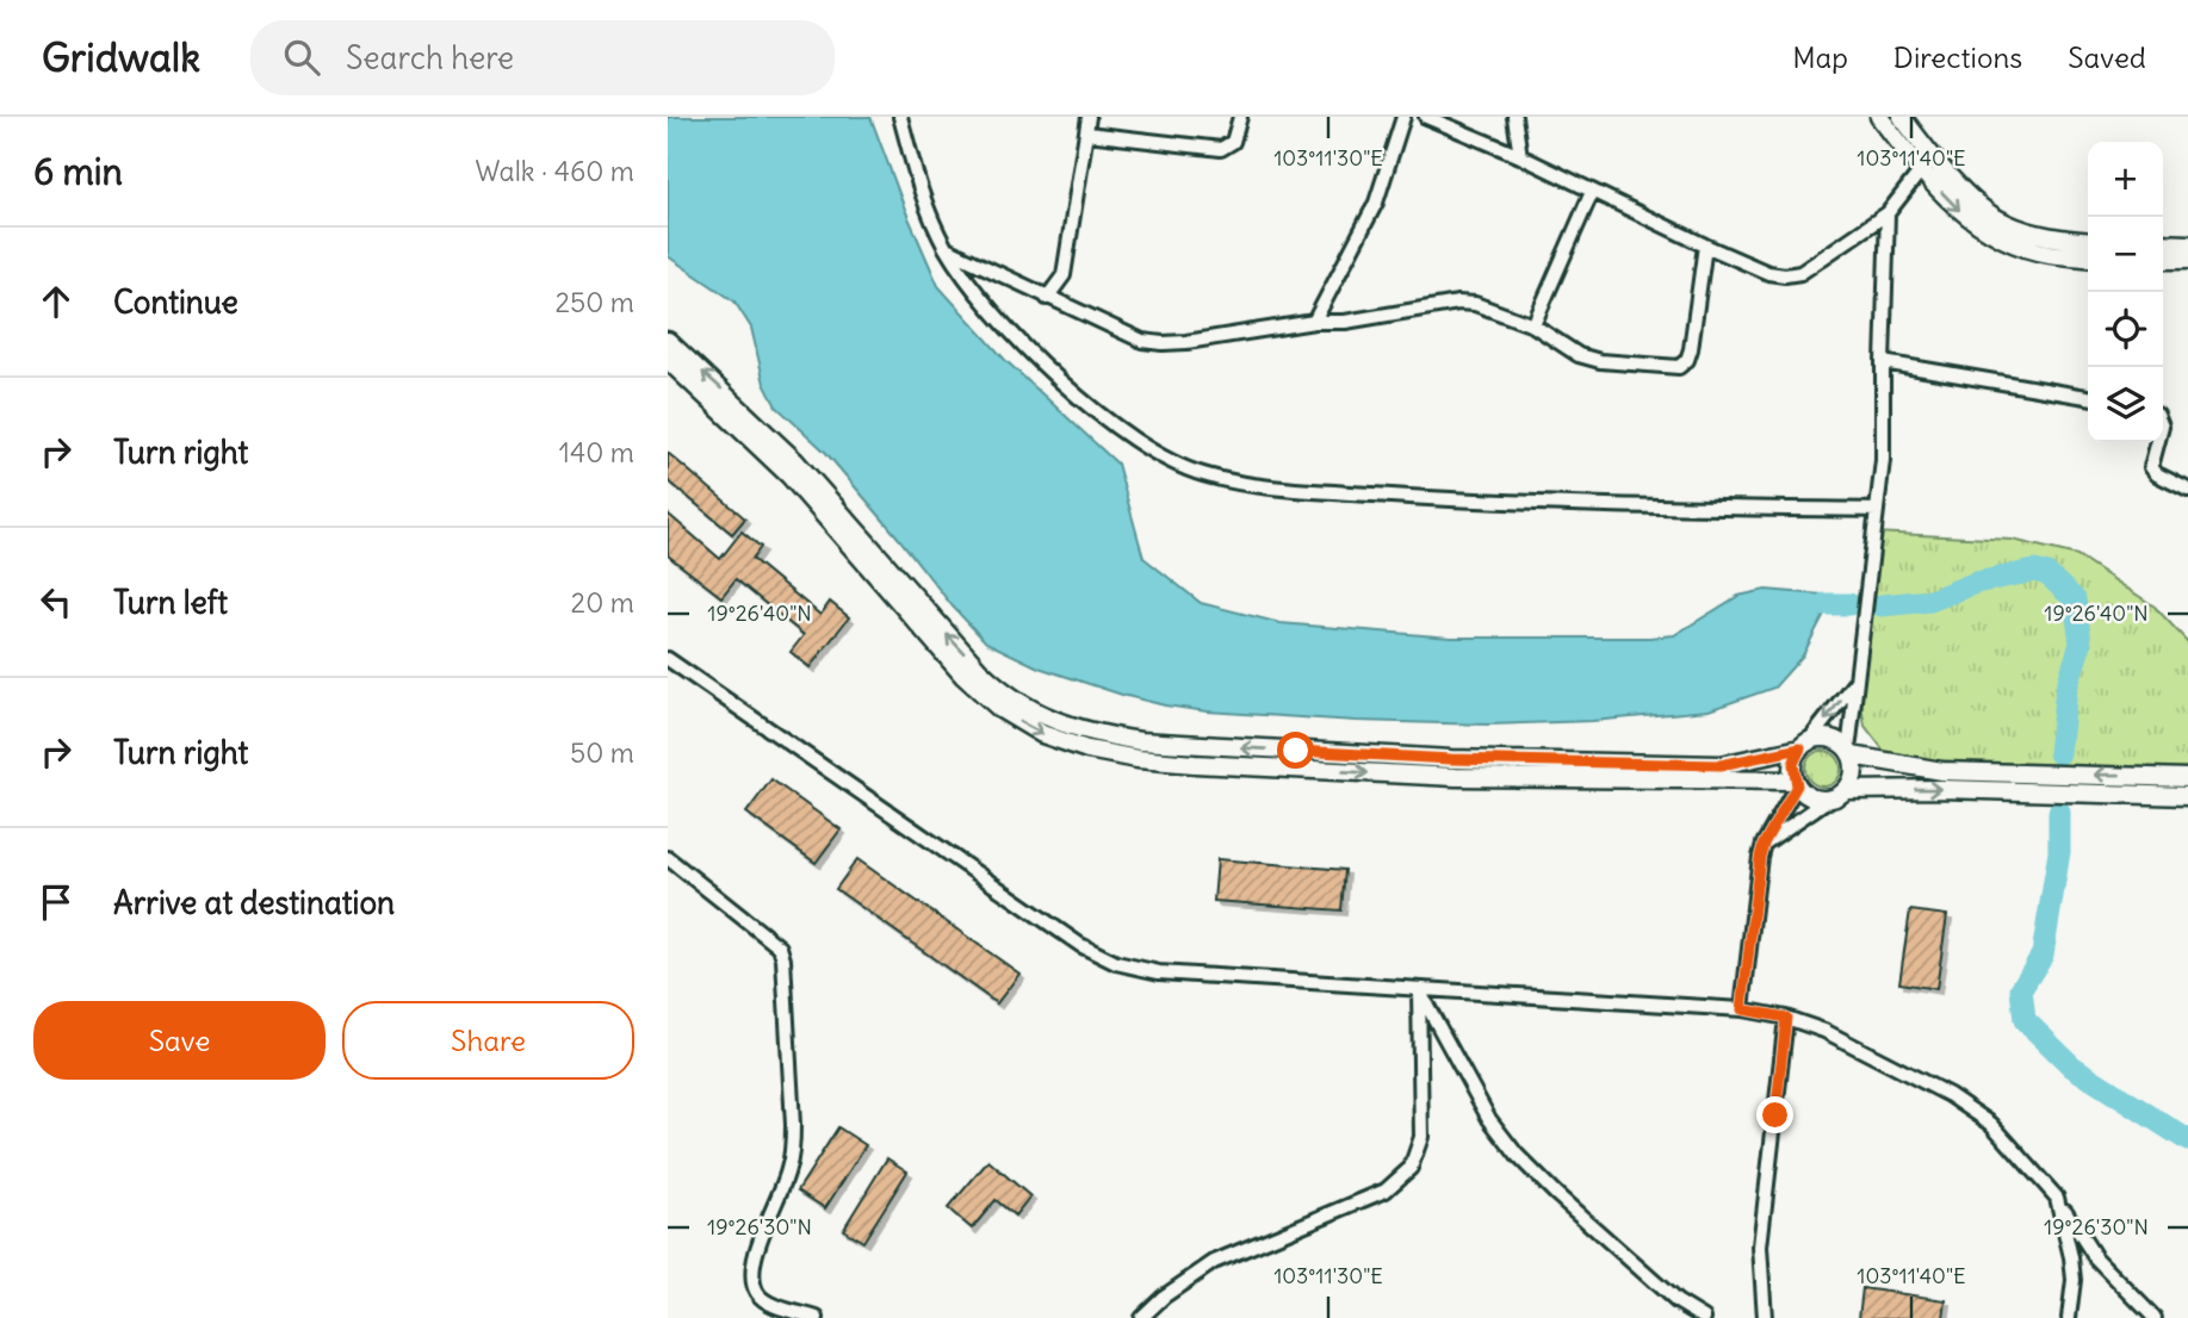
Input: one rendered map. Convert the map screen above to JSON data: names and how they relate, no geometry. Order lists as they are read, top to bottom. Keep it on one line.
{"page":{"header":"Gridwalk","search":"Search here","nav":["Map","Directions","Saved"],"heading":["6 min","Walk · 460 m"],"map_buttons":["+","−"],"list":[["Continue","250 m"],["Turn right","140 m"],["Turn left","20 m"],["Turn right","50 m"],"Arrive at destination"],"buttons":["Save","Share"]},"coordinates":["103°11'30\"E","103°11'40\"E","19°26'40\"N","19°26'30\"N"]}
